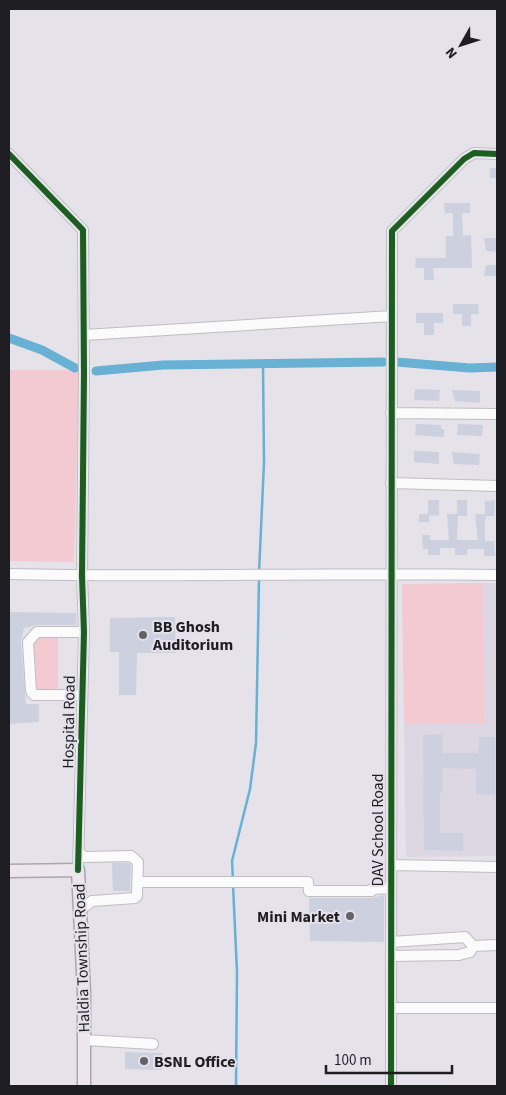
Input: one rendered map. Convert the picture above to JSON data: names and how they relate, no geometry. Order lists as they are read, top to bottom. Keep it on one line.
{"streets":{"main road":["Haldia Township Road"],"street":["Hospital Road","DAV School Road"]},"crossings":[["Hospital Road","Haldia Township Road"]],"places":["BB Ghosh Auditorium","Mini Market","BSNL Office"],"scale_bar":"100 m","north":"bottom left"}
